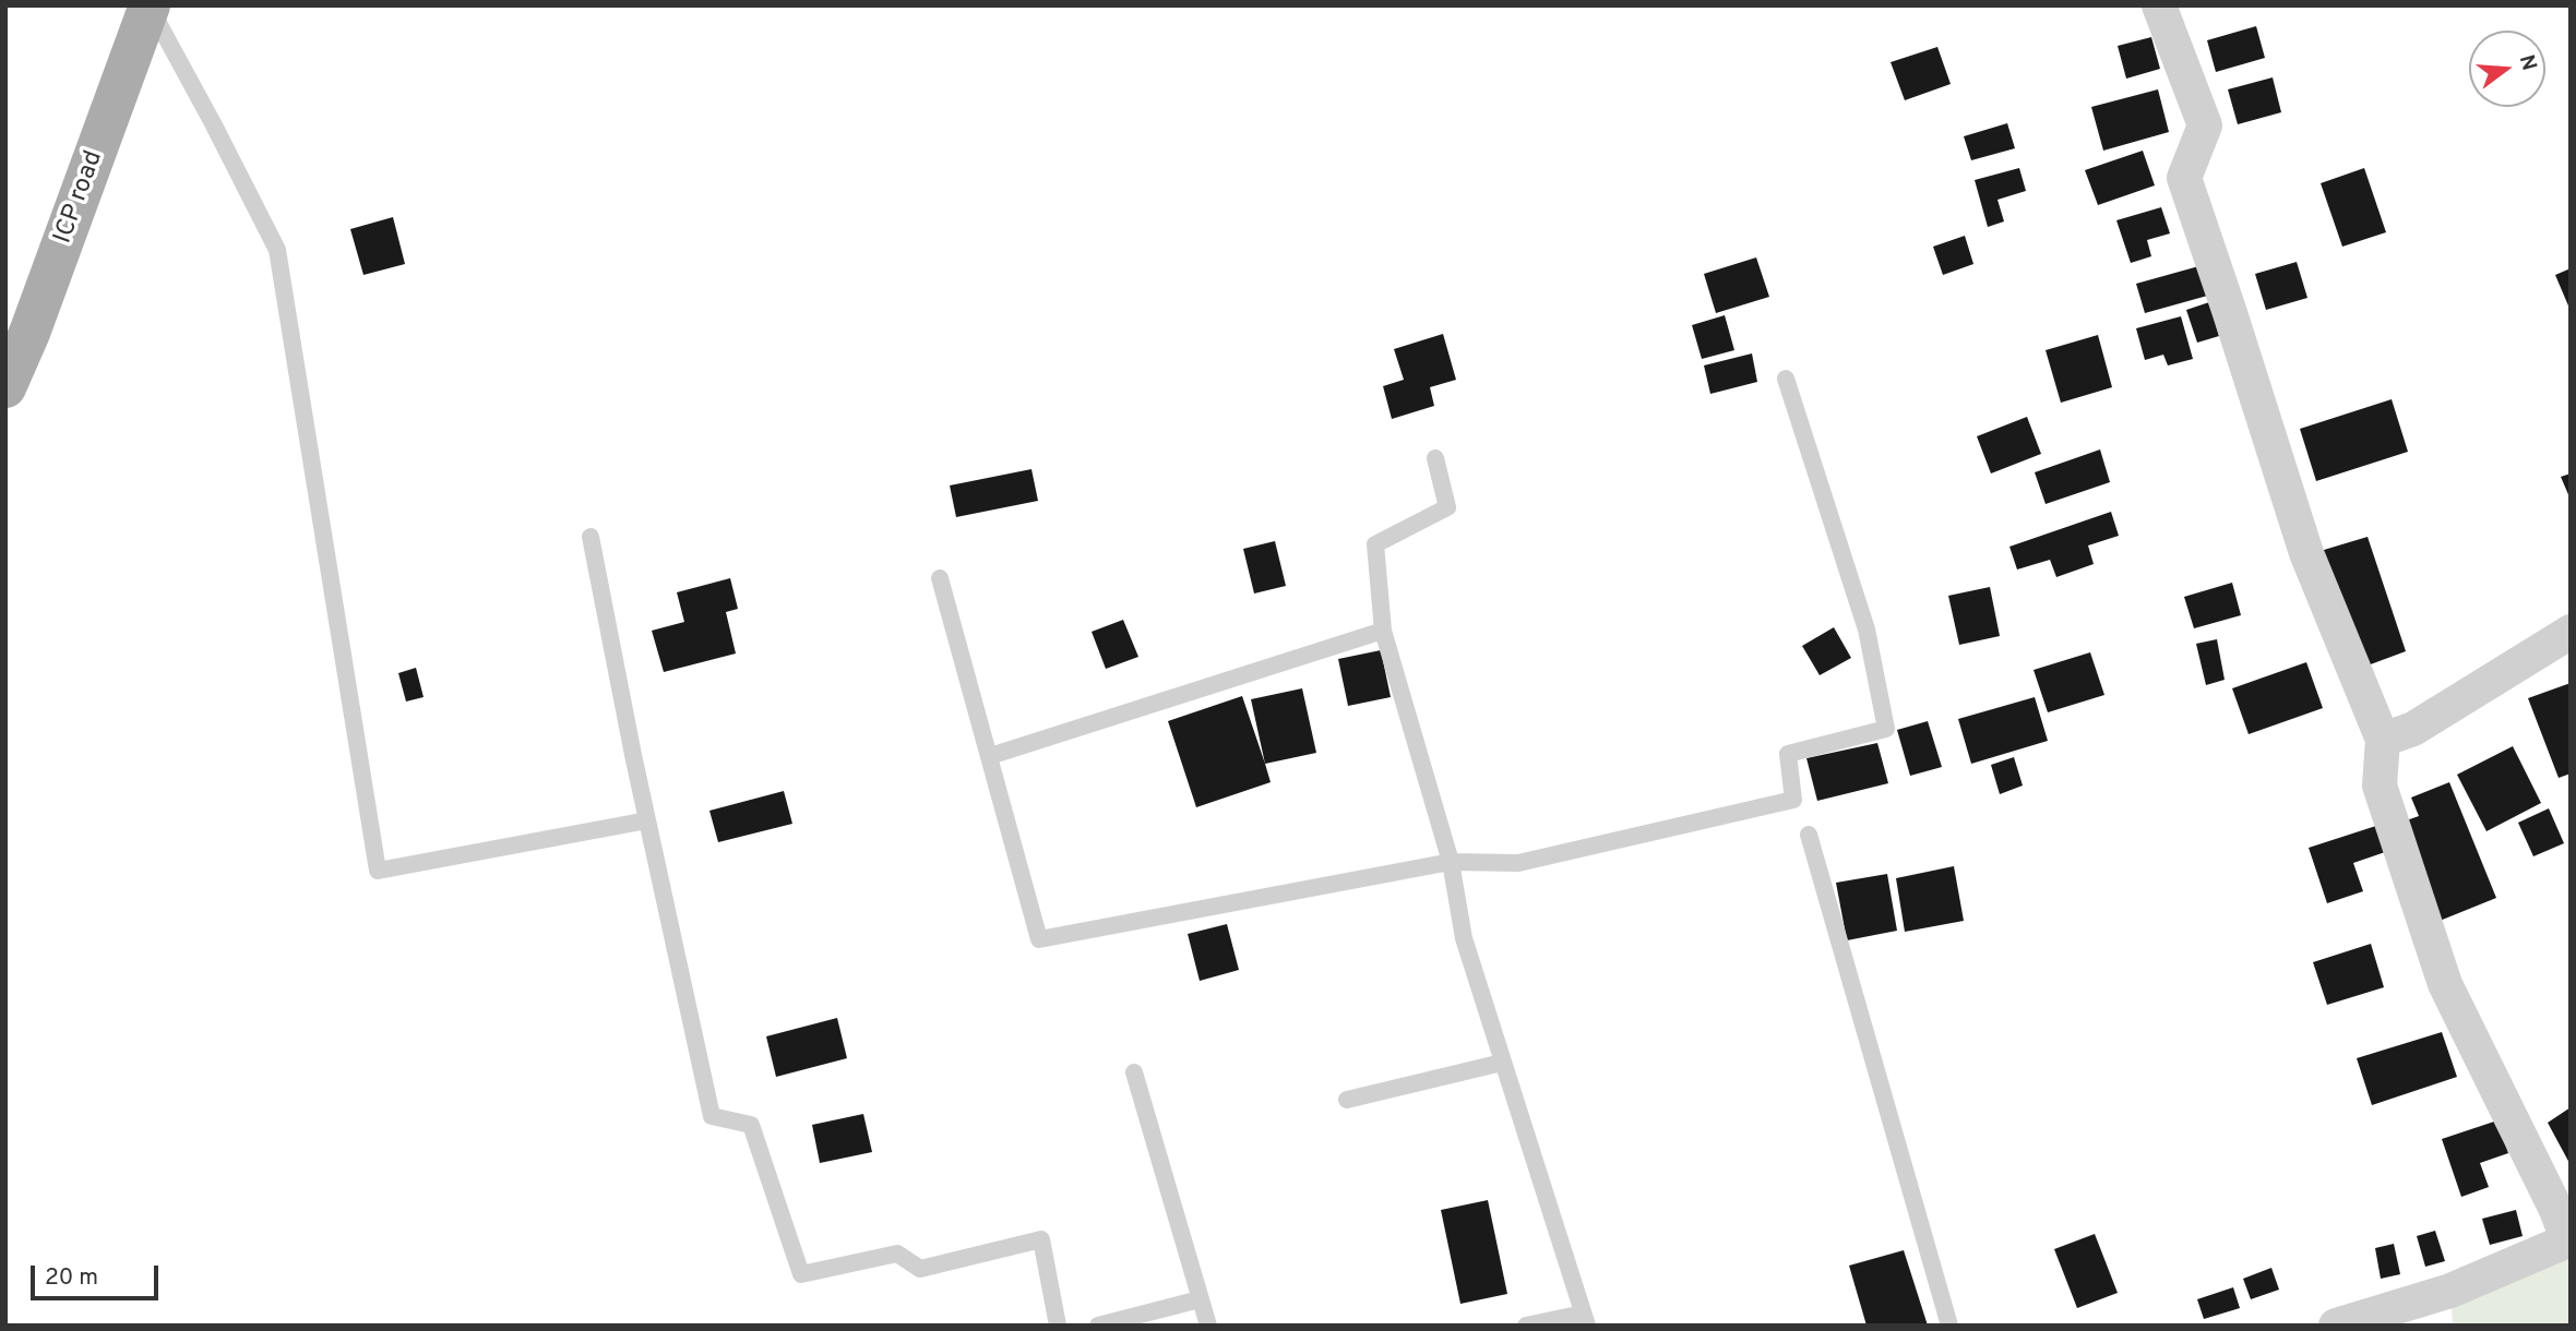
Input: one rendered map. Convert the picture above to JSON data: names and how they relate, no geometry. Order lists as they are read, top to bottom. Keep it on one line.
{"streets":{"main road":["ICP road"]},"scale_bar":"20 m","north":"right"}
